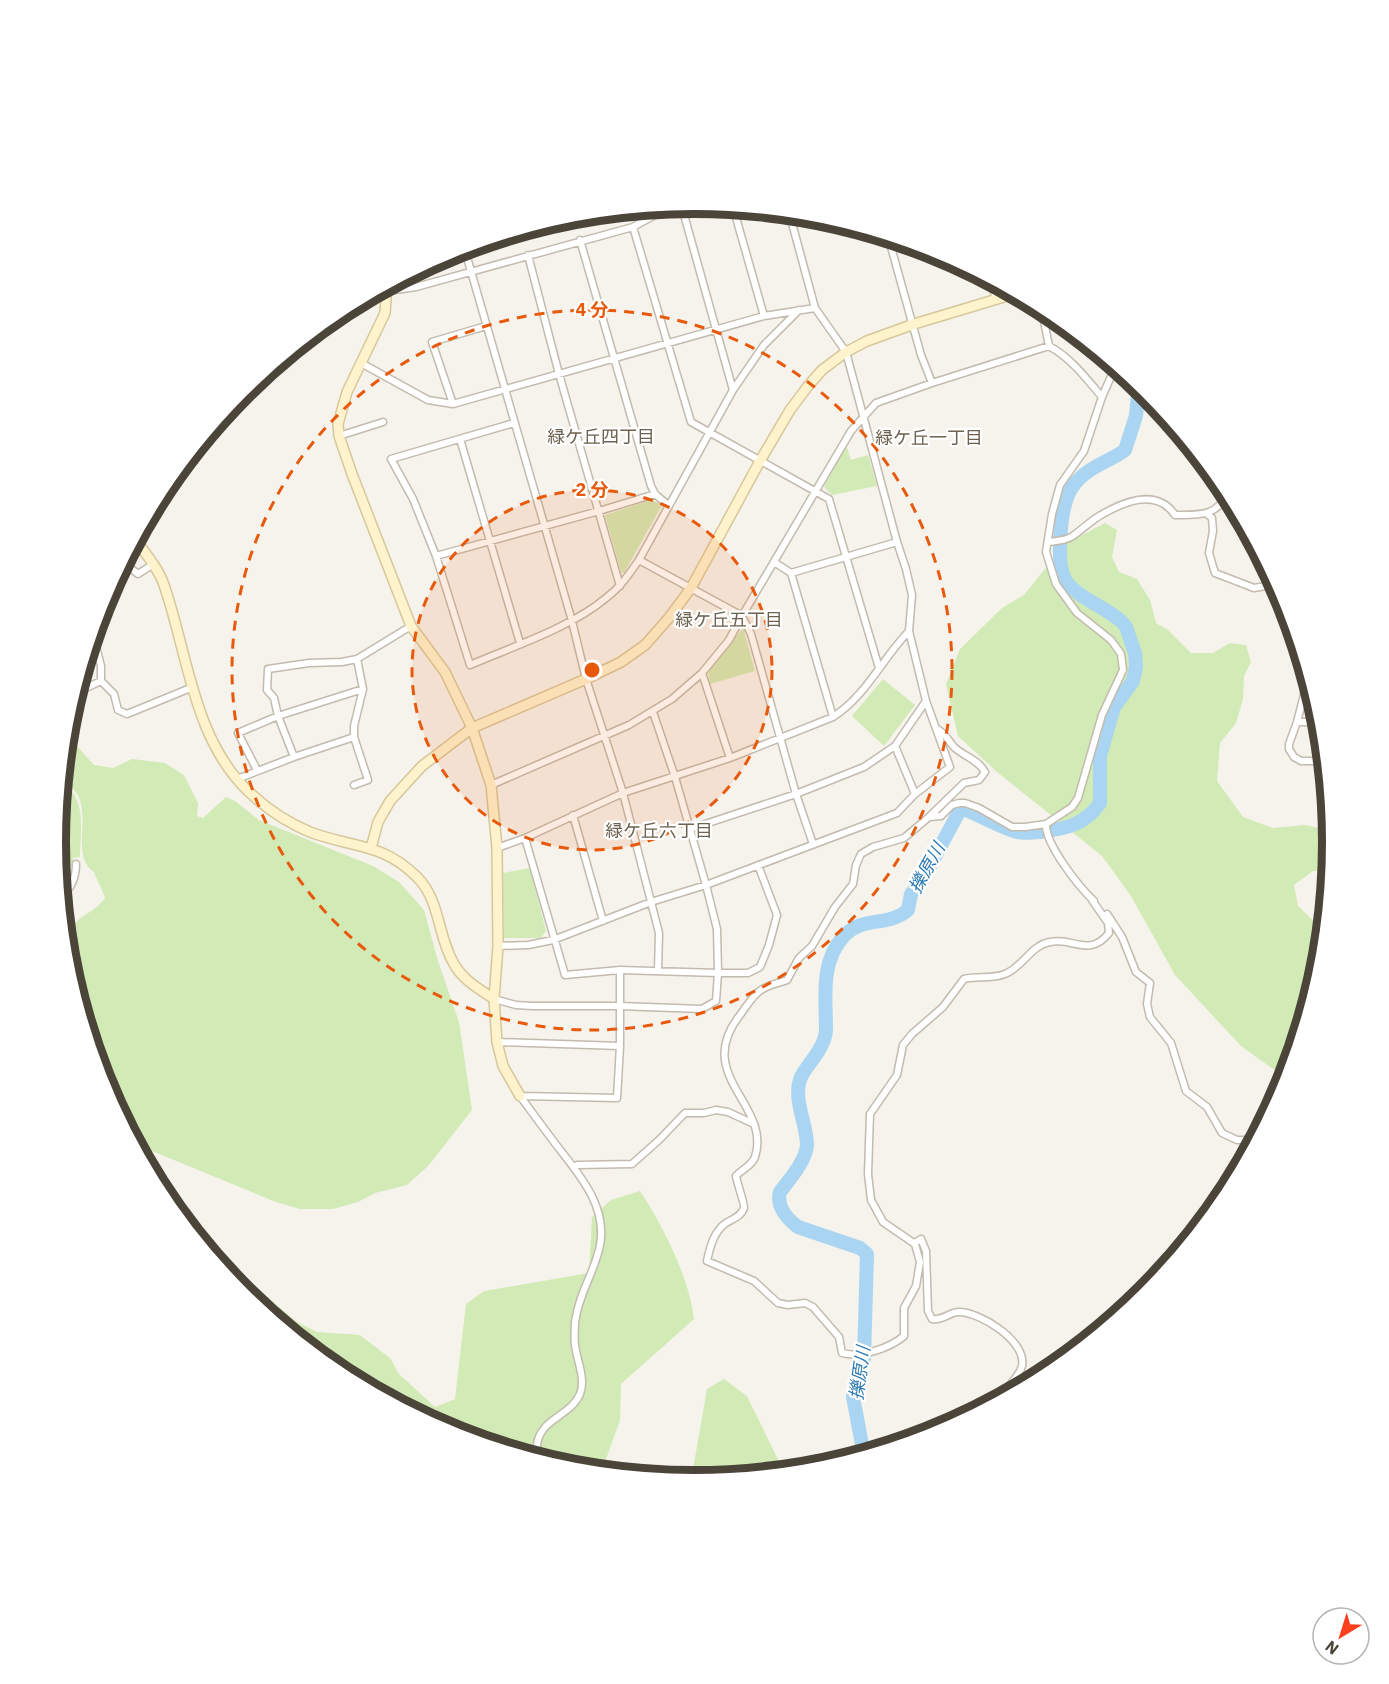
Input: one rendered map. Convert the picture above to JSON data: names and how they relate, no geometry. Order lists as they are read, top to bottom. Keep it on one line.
{"districts":["緑ケ丘四丁目","緑ケ丘一丁目","緑ケ丘五丁目","緑ケ丘六丁目"],"water":["擽原川"],"north":"bottom left","rings":["4 分","2 分"]}
